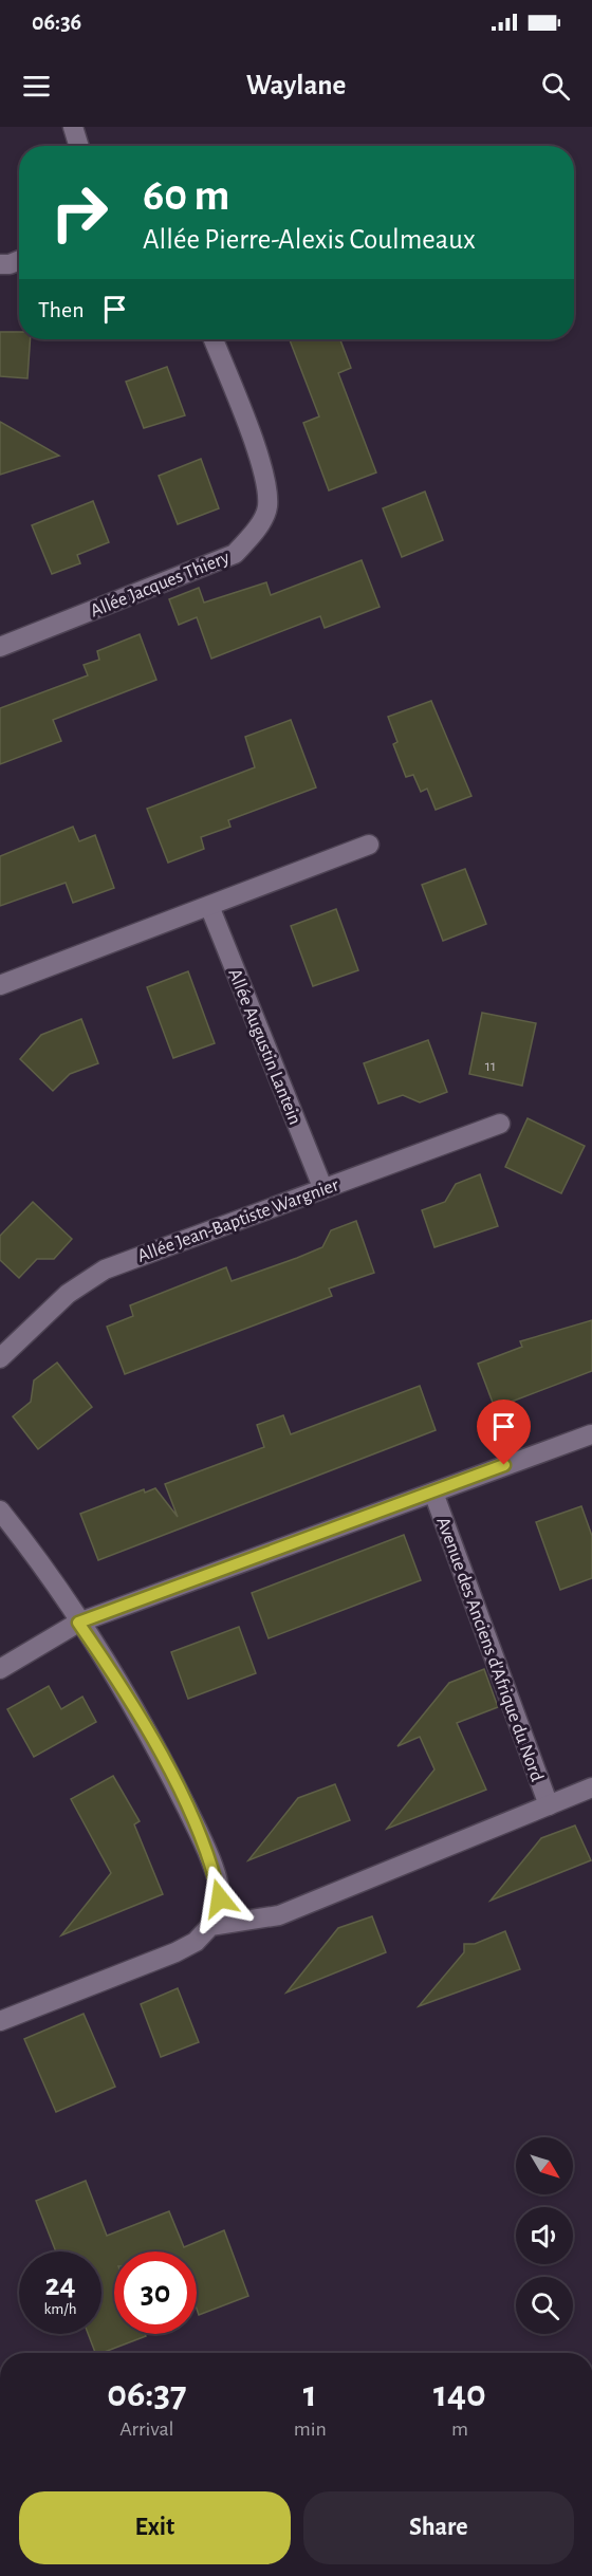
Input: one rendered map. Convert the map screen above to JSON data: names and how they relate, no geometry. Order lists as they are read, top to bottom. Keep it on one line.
{"streets":{"street":["Allée Jacques Thiery","Allée Augustin Lantein","Allée Jean-Baptiste Wargnier","Avenue des Anciens d'Afrique du Nord"]},"crossings":[["Allée Augustin Lantein","Allée Jean-Baptiste Wargnier"]],"house_numbers":["11"],"north":"bottom right","page":{"status":"06:36","header":"Waylane","turn":["60 m","Allée Pierre-Alexis Coulmeaux"],"then":"Then","speed":"24 km/h","limit":"30","eta":["06:37","Arrival","1","min","140","m"],"buttons":["Exit","Share"]}}
